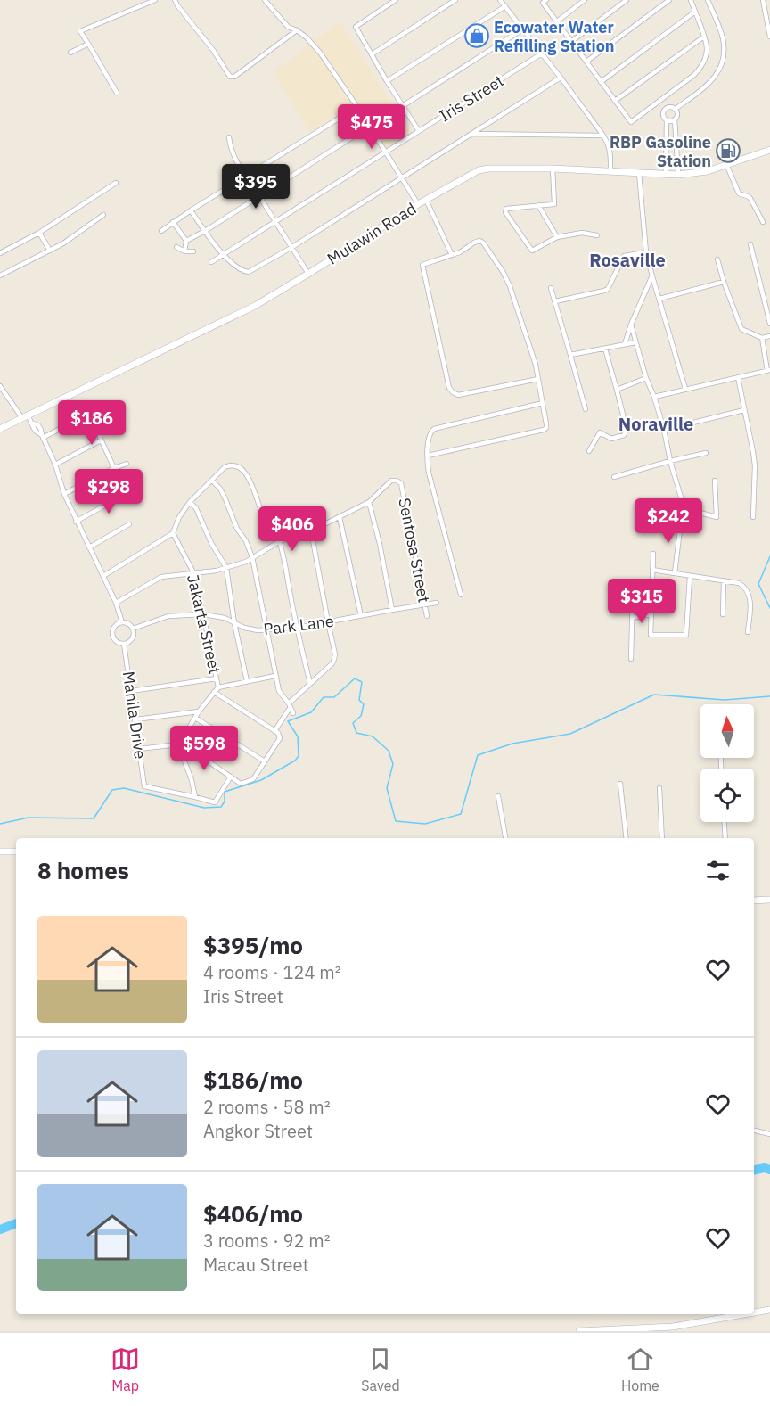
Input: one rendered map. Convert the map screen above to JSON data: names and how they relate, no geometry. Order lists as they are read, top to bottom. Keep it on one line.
{"streets":{"main road":["Mulawin Road"],"street":["Iris Street","Sentosa Street","Jakarta Street","Park Lane","Manila Drive"]},"crossings":[["Sentosa Street","Park Lane"],["Jakarta Street","Park Lane"],["Park Lane","Manila Drive"]],"districts":["Rosaville","Noraville"],"places":{"shop":["Ecowater Water Refilling Station"],"fuel station":["RBP Gasoline Station"]},"north":"top","page":{"price":["$475","$395","$186","$298","$242","$406","$315","$598"],"heading":"8 homes","list":[{"name":"$395/mo","note":"4 rooms · 124 m² · Iris Street"},{"name":"$186/mo","note":"2 rooms · 58 m² · Angkor Street"},{"name":"$406/mo","note":"3 rooms · 92 m² · Macau Street"}],"tabs":["Map","Saved","Home"]}}
